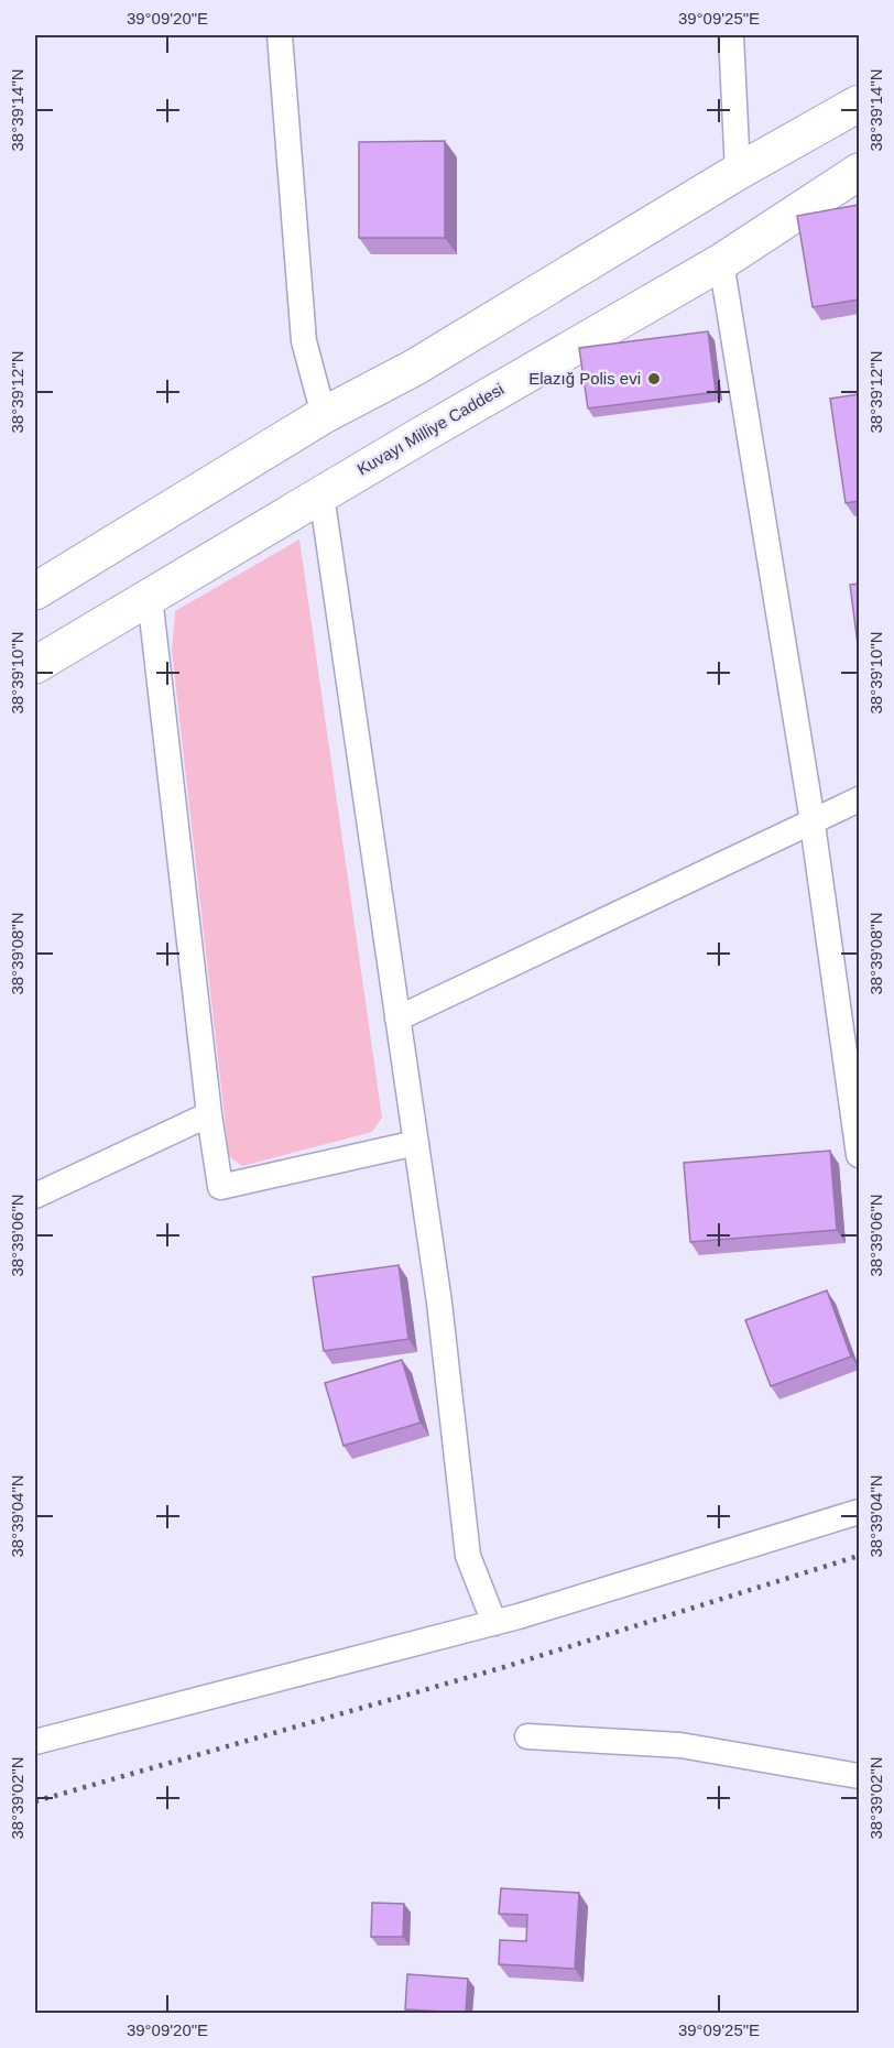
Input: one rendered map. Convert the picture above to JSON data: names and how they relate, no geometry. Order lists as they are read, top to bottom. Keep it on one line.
{"streets":{"main road":["Kuvayı Milliye Caddesi"]},"places":["Elazığ Polis evi"],"coordinates":["39°09'20\"E","39°09'25\"E","38°39'14\"N","38°39'12\"N","38°39'10\"N","38°39'08\"N","38°39'06\"N","38°39'04\"N","38°39'02\"N"]}
